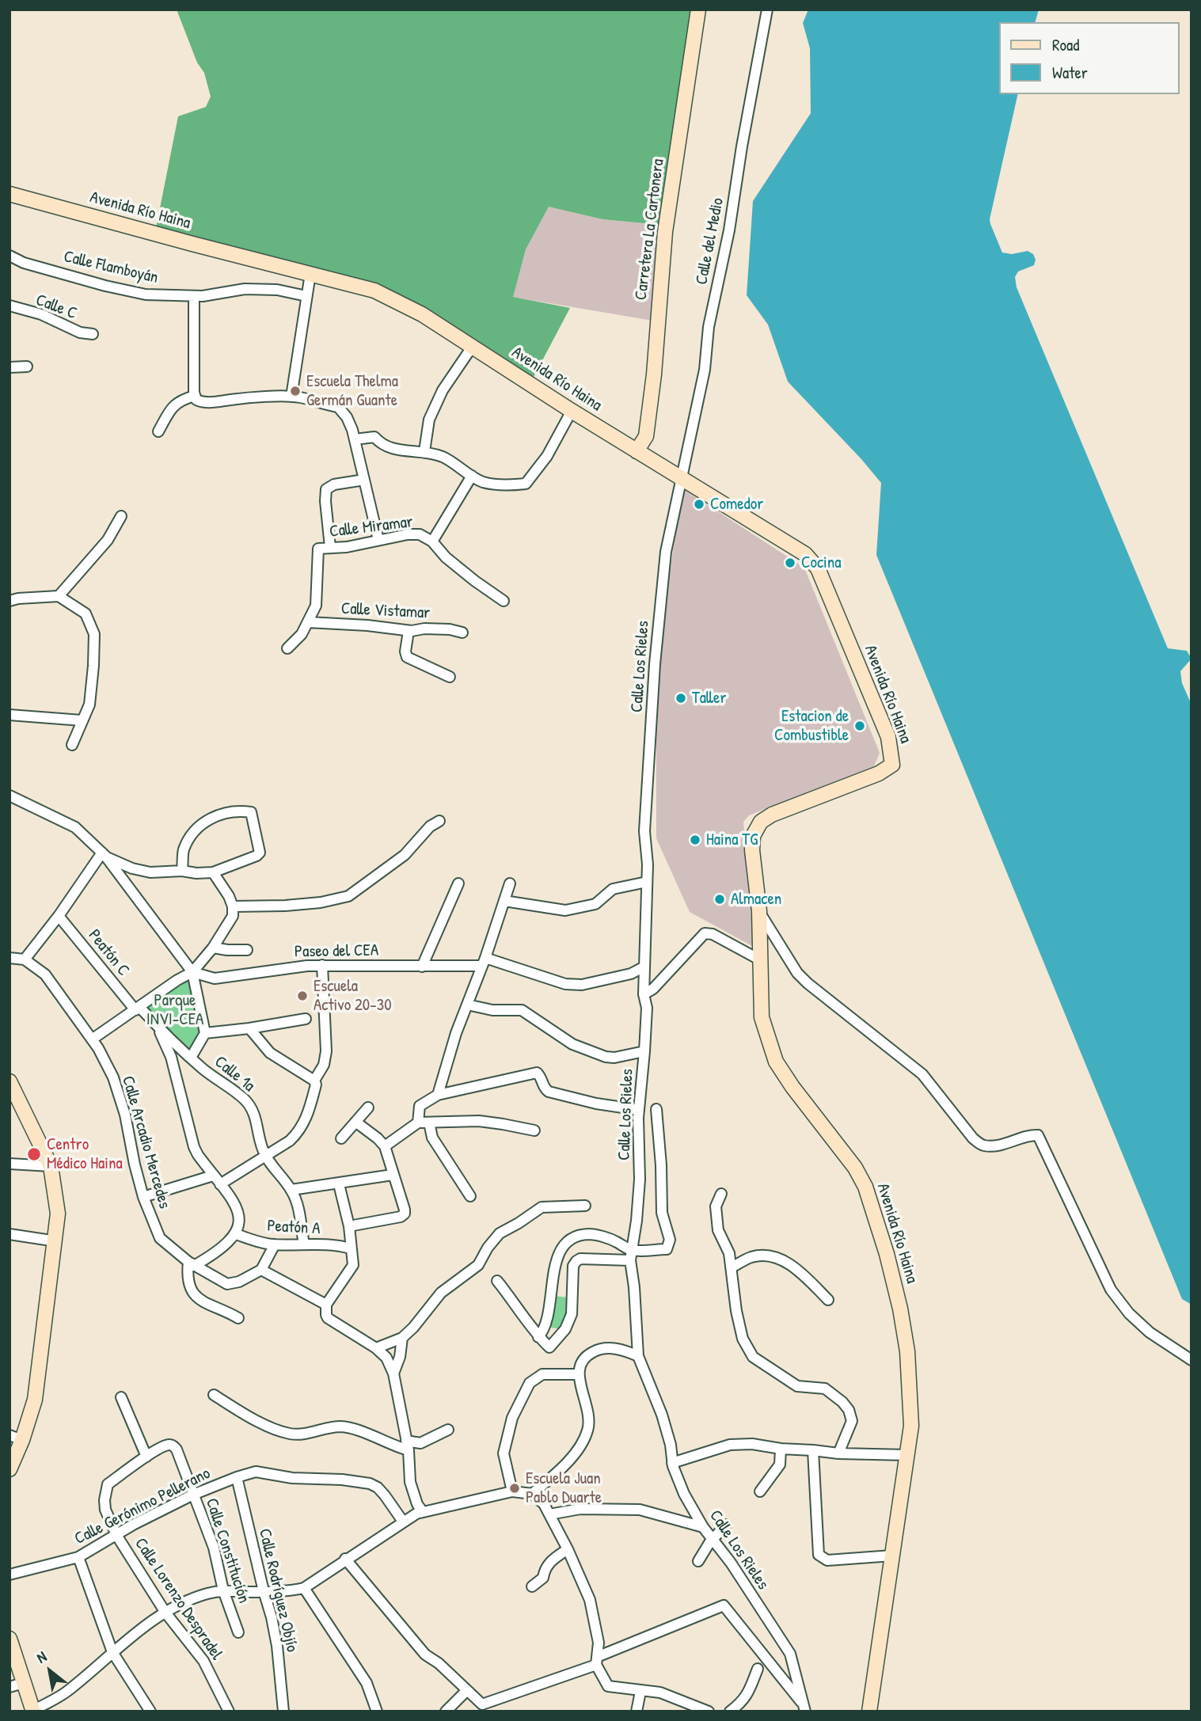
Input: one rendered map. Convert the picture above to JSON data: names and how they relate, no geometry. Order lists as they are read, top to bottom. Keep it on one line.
{"streets":{"street":["Avenida Río Haina","Carretera La Cartonera","Calle del Medio","Calle Flamboyán","Calle C","Calle Miramar","Calle Vistamar","Calle Los Rieles","Paseo del CEA","Peatón C","Calle 1a","Calle Arcadio Mercedes","Peatón A","Calle Gerónimo Pellerano","Calle Constitución","Calle Rodríguez Objío","Calle Lorenzo Despradel"]},"crossings":[["Avenida Río Haina","Carretera La Cartonera"],["Avenida Río Haina","Calle del Medio"],["Avenida Río Haina","Calle Los Rieles"],["Calle del Medio","Calle Los Rieles"],["Calle Miramar","Calle Vistamar"],["Calle Los Rieles","Paseo del CEA"],["Peatón C","Calle 1a"],["Calle 1a","Peatón A"],["Calle Arcadio Mercedes","Peatón A"],["Calle Gerónimo Pellerano","Calle Constitución"],["Calle Gerónimo Pellerano","Calle Rodríguez Objío"],["Calle Gerónimo Pellerano","Calle Lorenzo Despradel"],["Calle Constitución","Calle Lorenzo Despradel"]],"parks":["Parque INVI-CEA"],"places":["Escuela Thelma Germán Guante","Comedor","Cocina","Taller","Estacion de Combustible","Haina TG","Almacen","Escuela Activo 20-30","Centro Médico Haina","Escuela Juan Pablo Duarte"],"legend":["Road","Water"],"north":"top left"}
